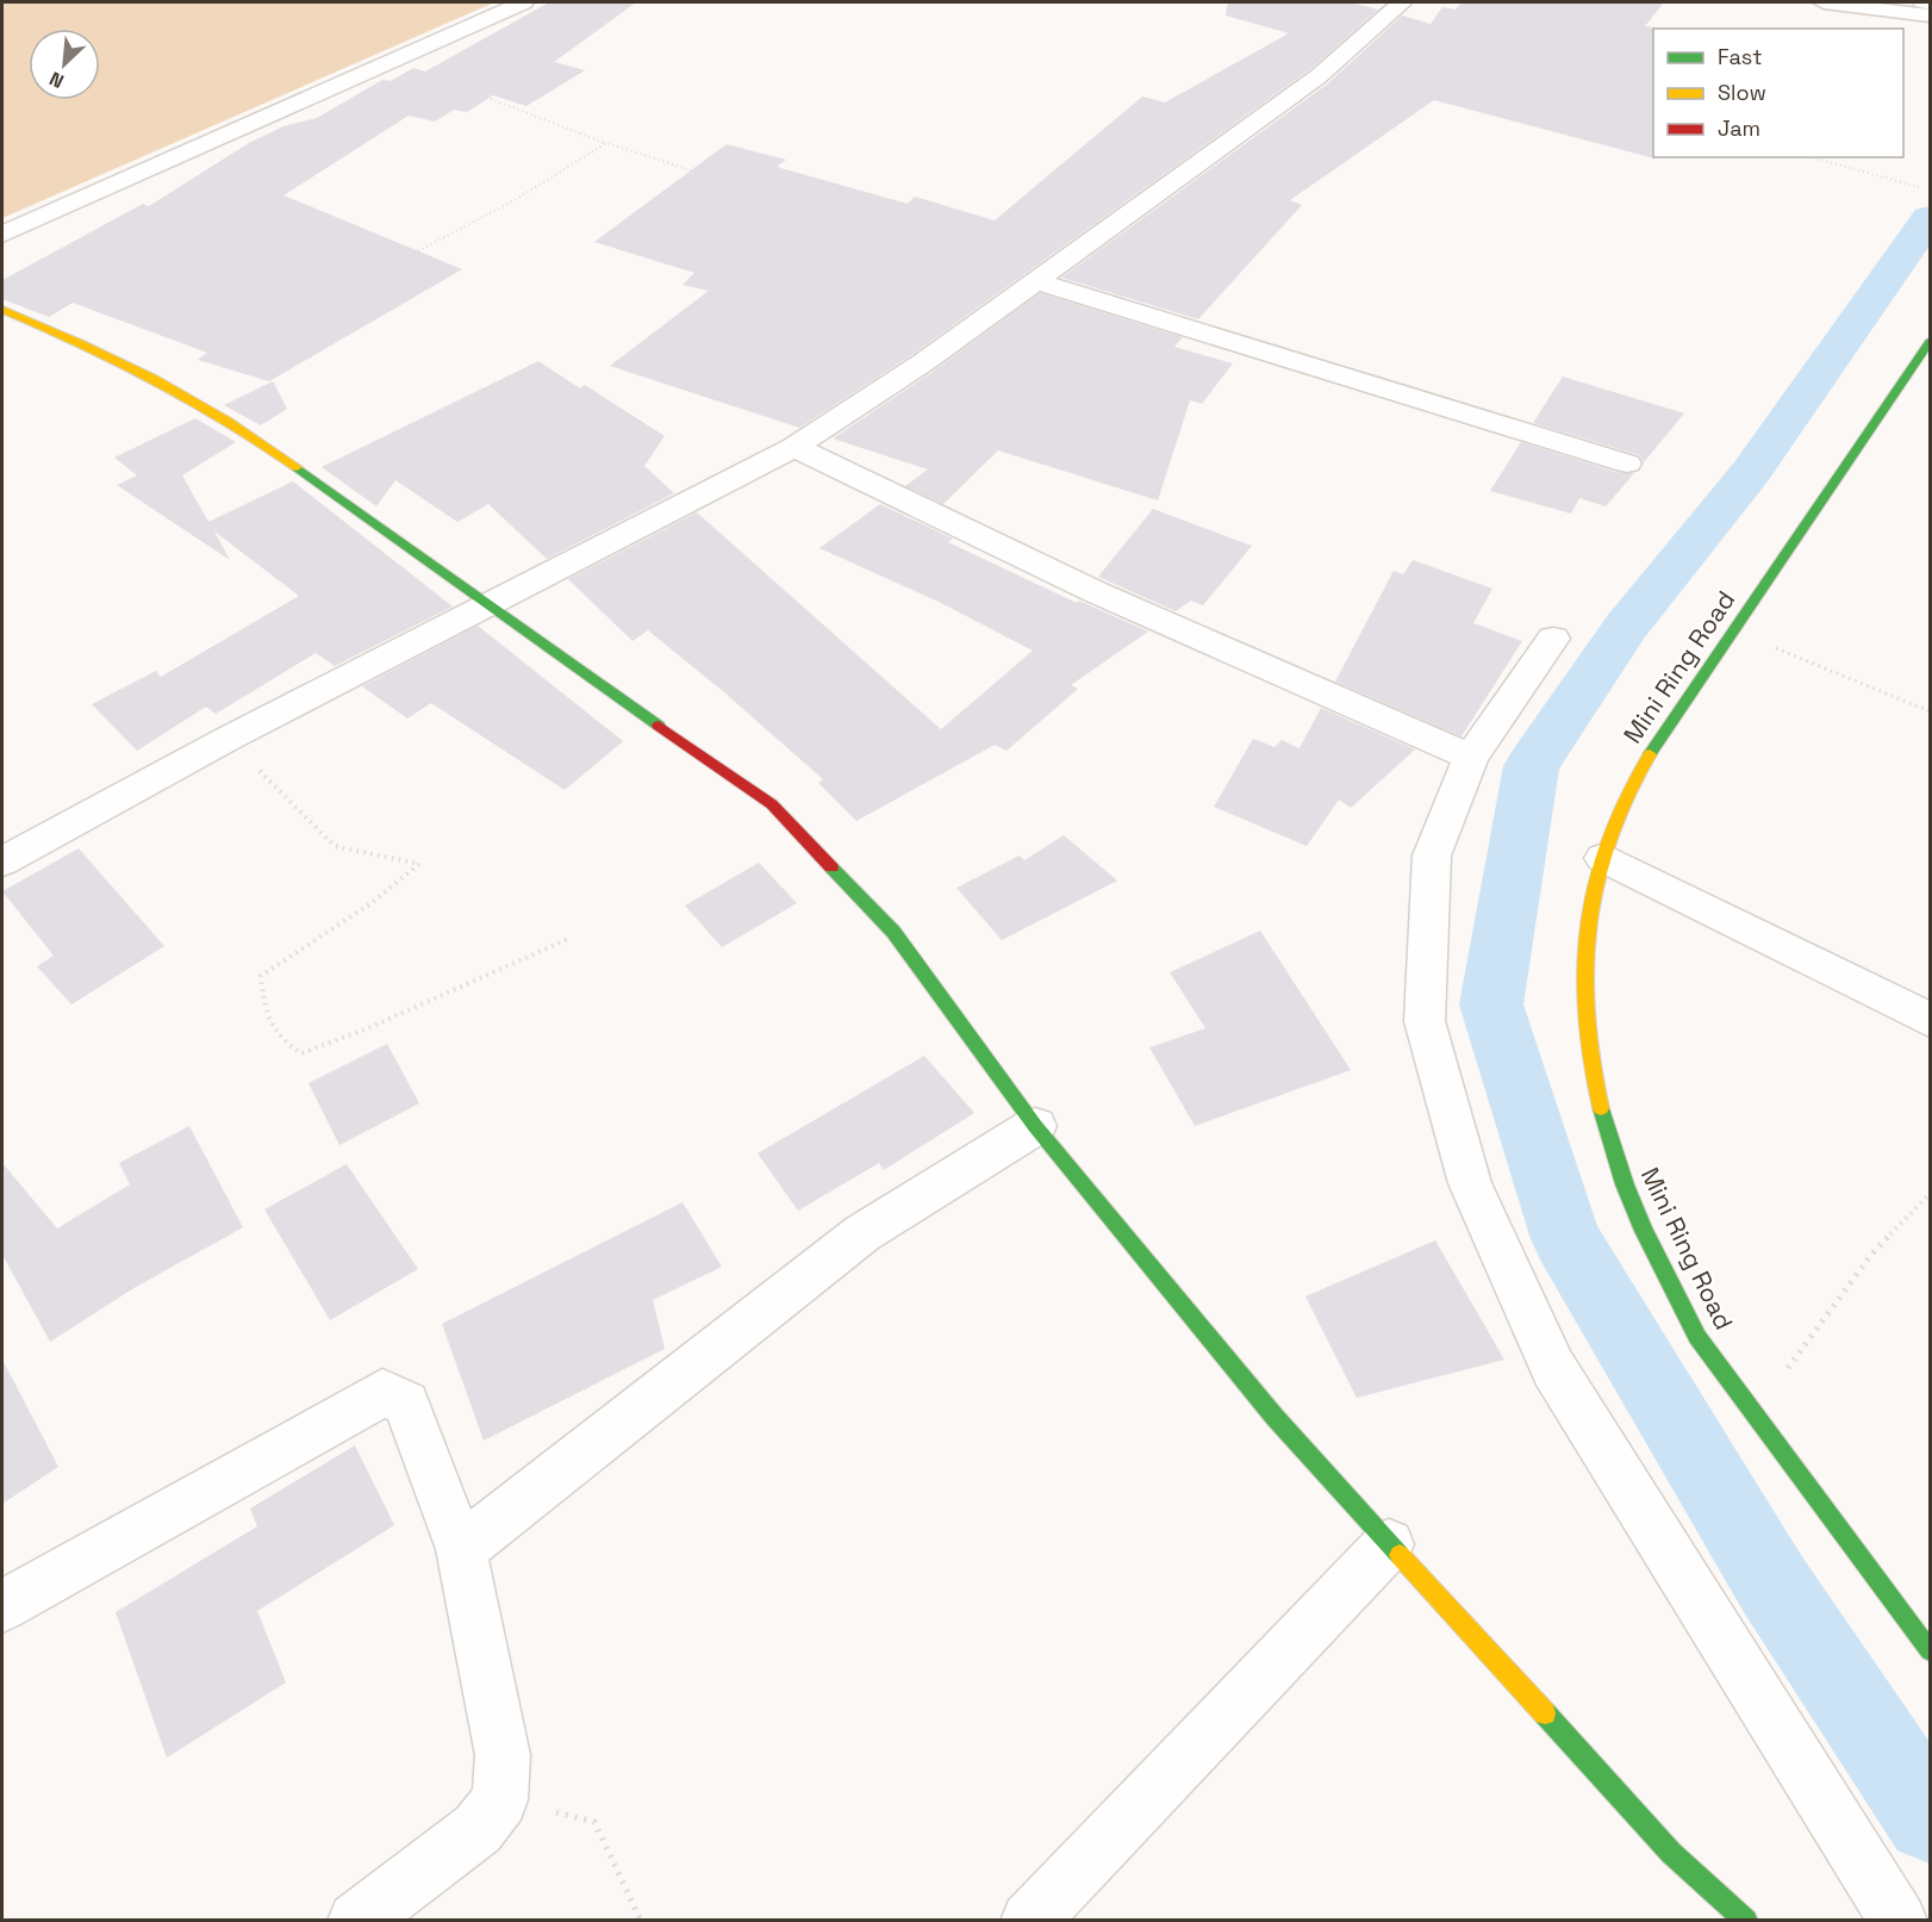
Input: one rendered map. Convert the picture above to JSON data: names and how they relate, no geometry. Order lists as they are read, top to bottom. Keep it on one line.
{"streets":{"street":["Mini Ring Road"]},"legend":["Fast","Slow","Jam"],"north":"bottom left"}
